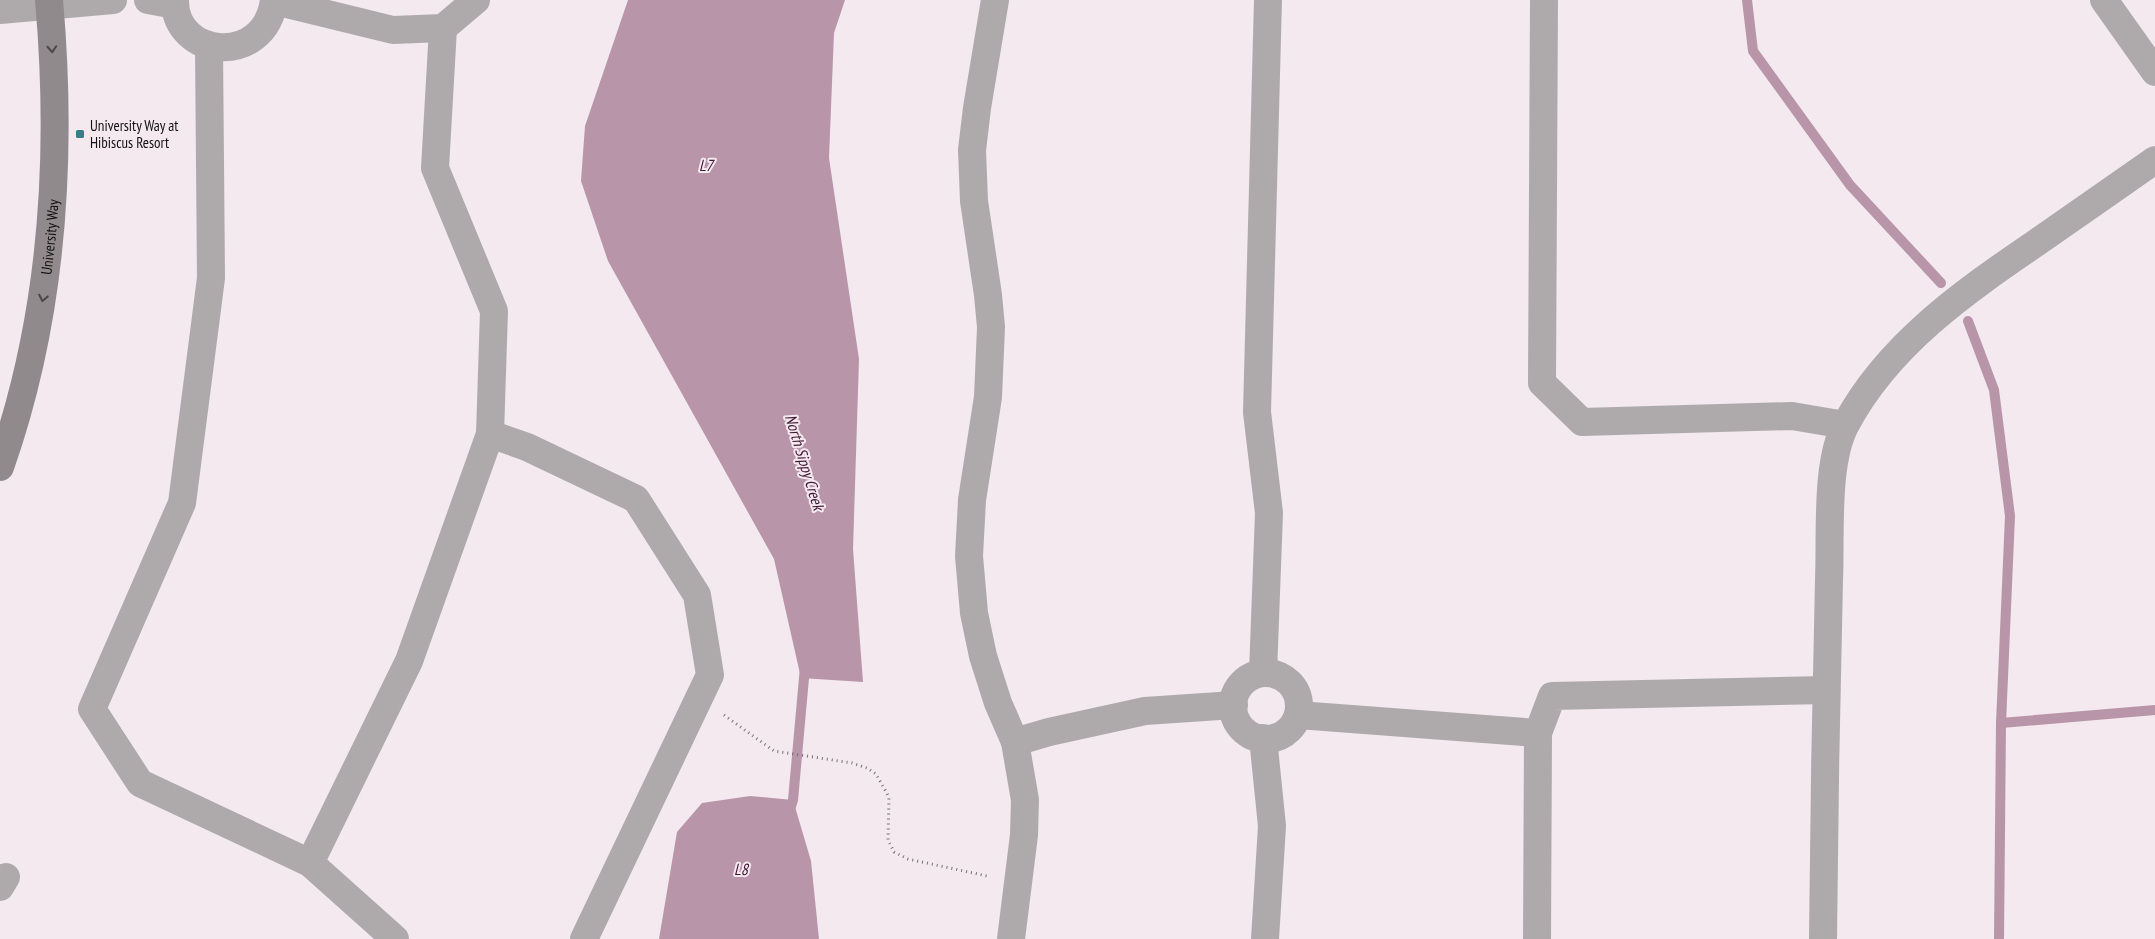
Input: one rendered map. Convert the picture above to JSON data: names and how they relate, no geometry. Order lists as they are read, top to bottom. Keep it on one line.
{"streets":{"main road":["University Way"]},"one_way":["University Way"],"water":["L7","North Sippy Creek","L8"],"places":{"transit":["University Way at Hibiscus Resort"]}}
